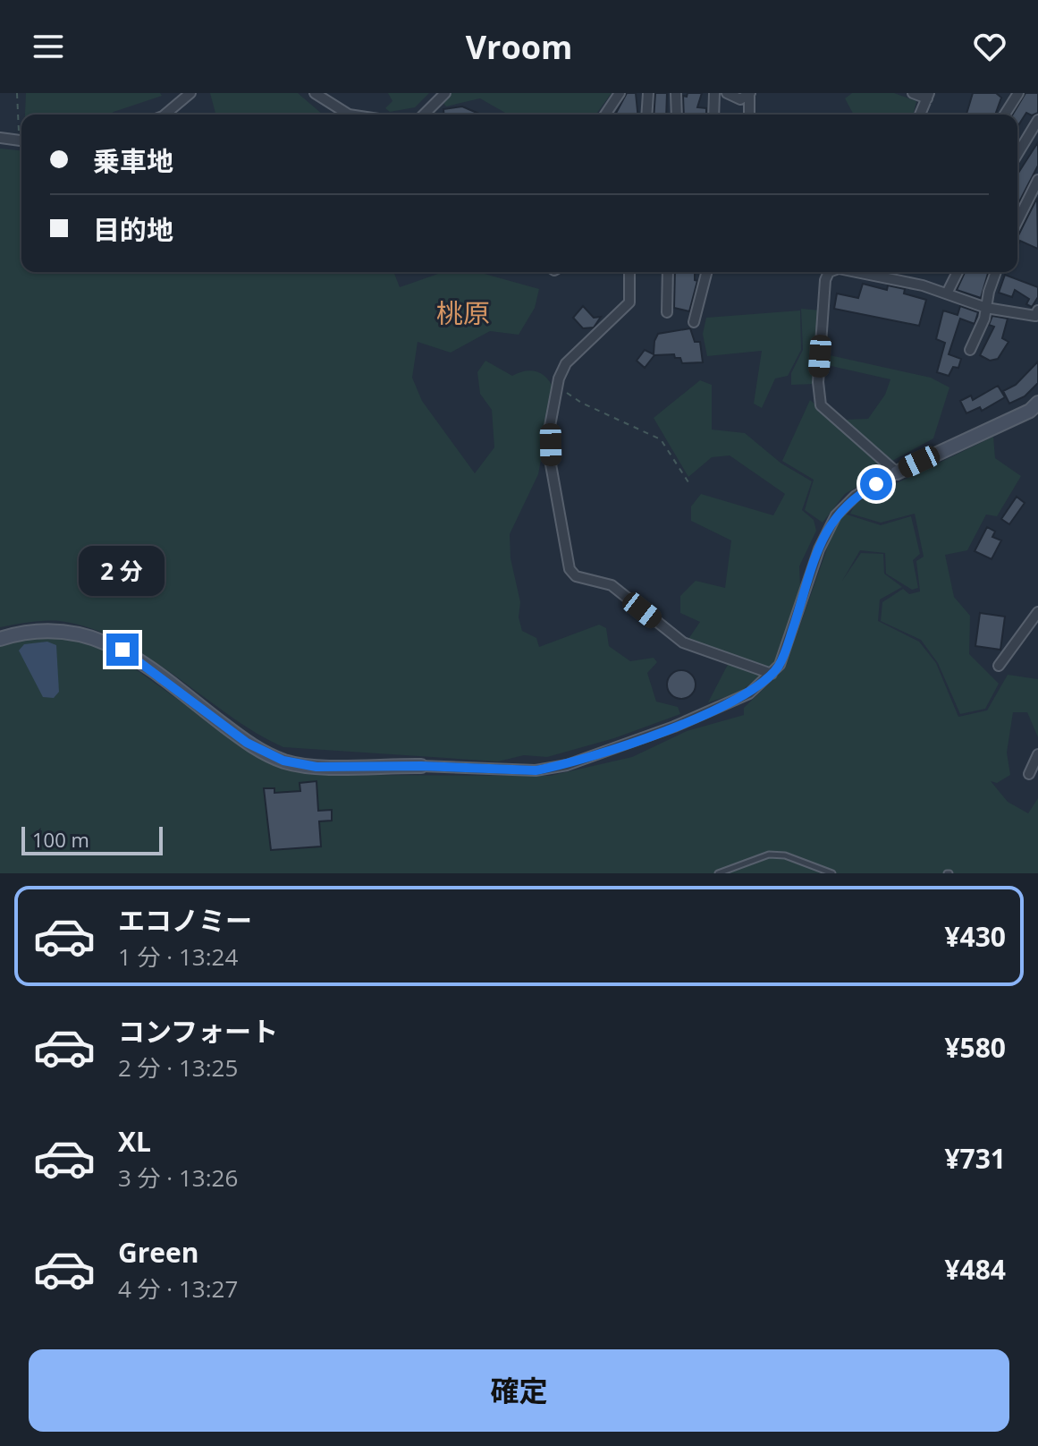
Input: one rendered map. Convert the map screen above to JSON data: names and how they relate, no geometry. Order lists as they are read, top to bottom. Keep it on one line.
{"districts":["桃原"],"scale_bar":"100 m","page":{"header":"Vroom","banner":["乗車地","目的地"],"bubble":"2 分","scale":"100 m","list":[{"name":"エコノミー","note":"1 分 · 13:24","value":"¥430"},{"name":"コンフォート","note":"2 分 · 13:25","value":"¥580"},{"name":"XL","note":"3 分 · 13:26","value":"¥731"},{"name":"Green","note":"4 分 · 13:27","value":"¥484"}],"buttons":"確定"}}
